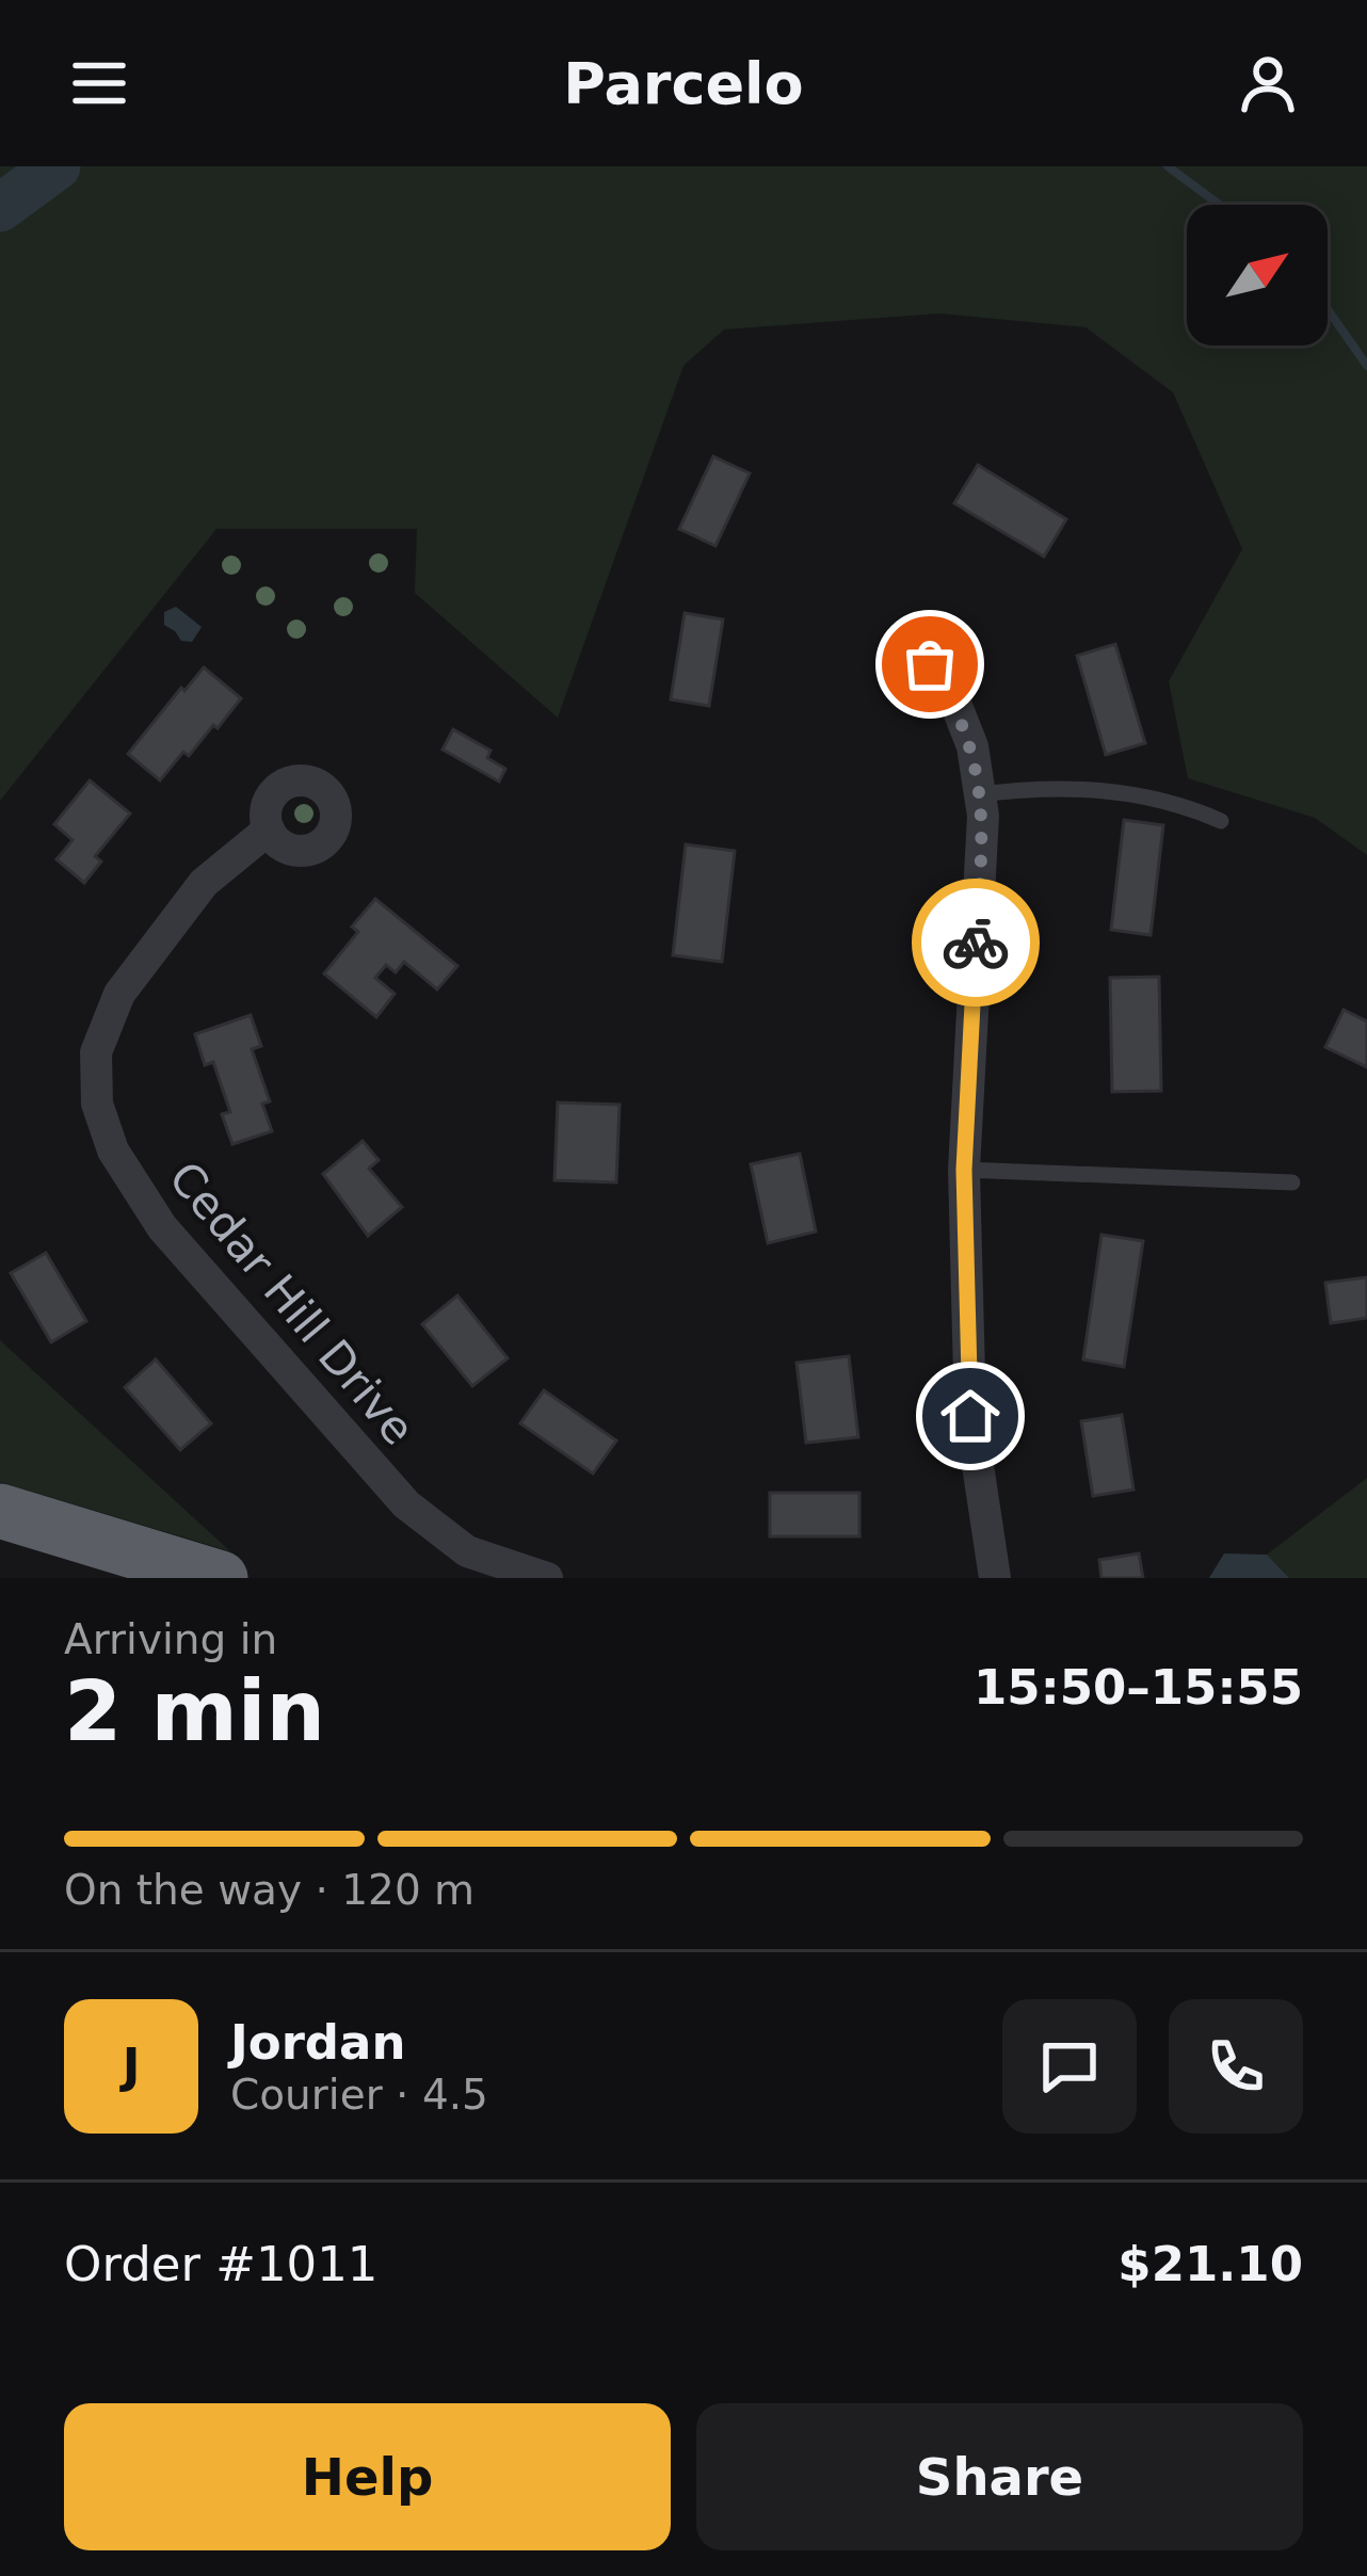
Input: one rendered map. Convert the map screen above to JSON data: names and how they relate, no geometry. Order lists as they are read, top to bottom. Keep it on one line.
{"streets":{"street":["Cedar Hill Drive"]},"north":"top right","page":{"header":"Parcelo","heading":["2 min","Arriving in","15:50–15:55"],"panel":["Jordan","Courier · 4.5","Order #1011","$21.10"],"bar":"On the way · 120 m","round":"J","buttons":["Help","Share"]}}
